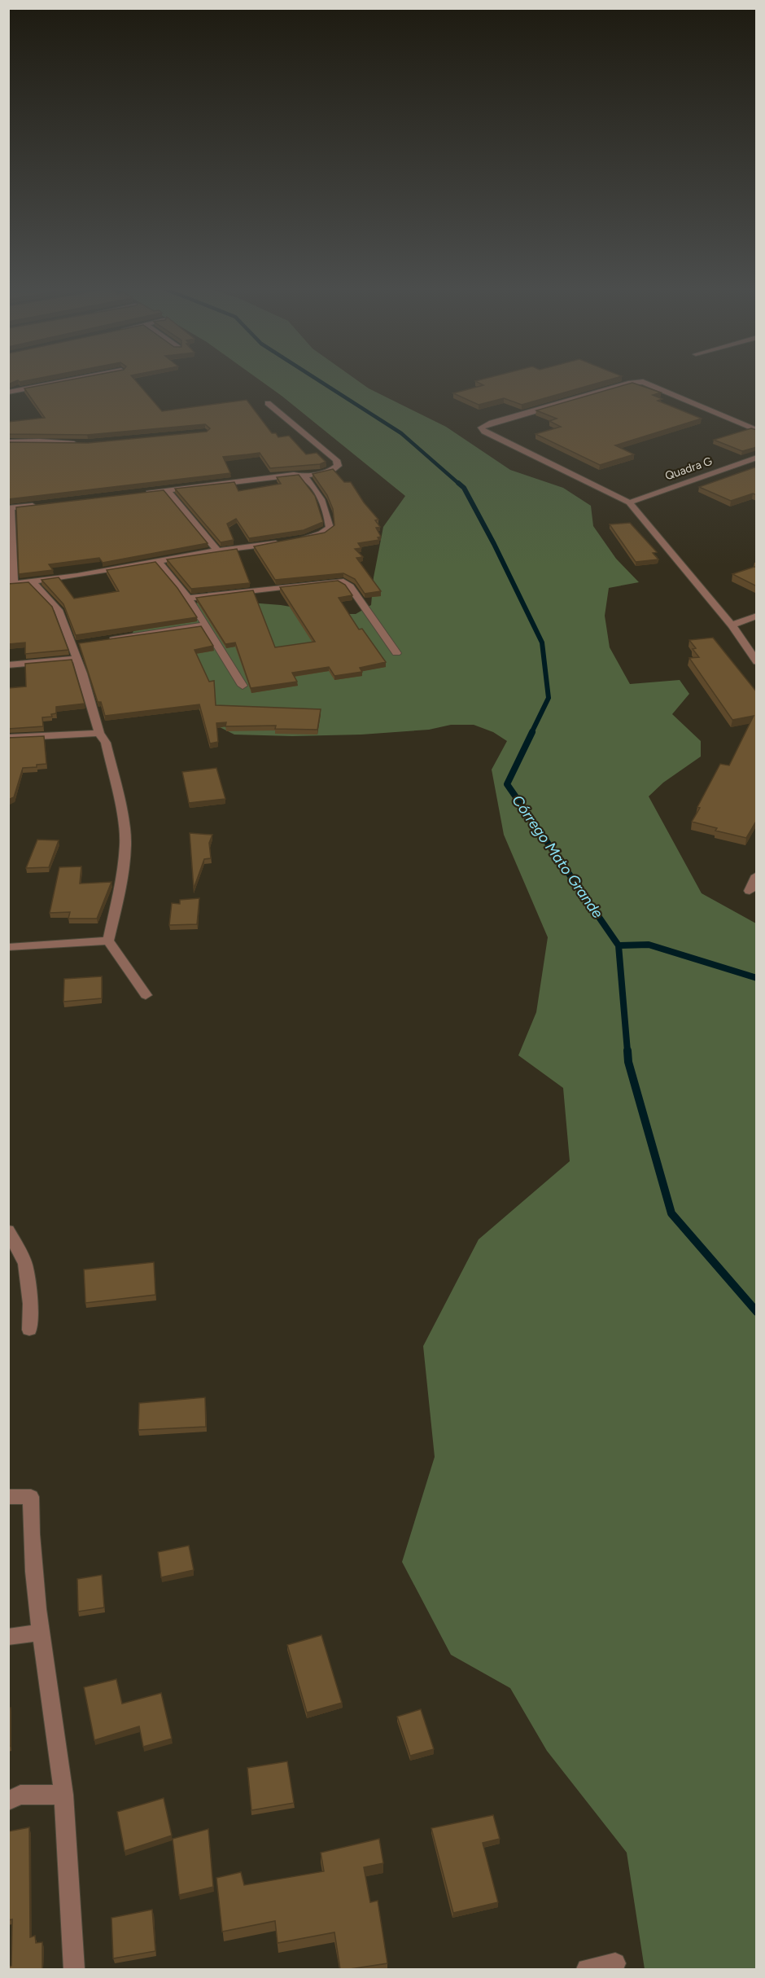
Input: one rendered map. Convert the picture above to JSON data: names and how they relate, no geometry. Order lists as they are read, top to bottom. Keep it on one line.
{"streets":{"street":["Quadra G"]},"water":["Córrego Mato Grande"]}
